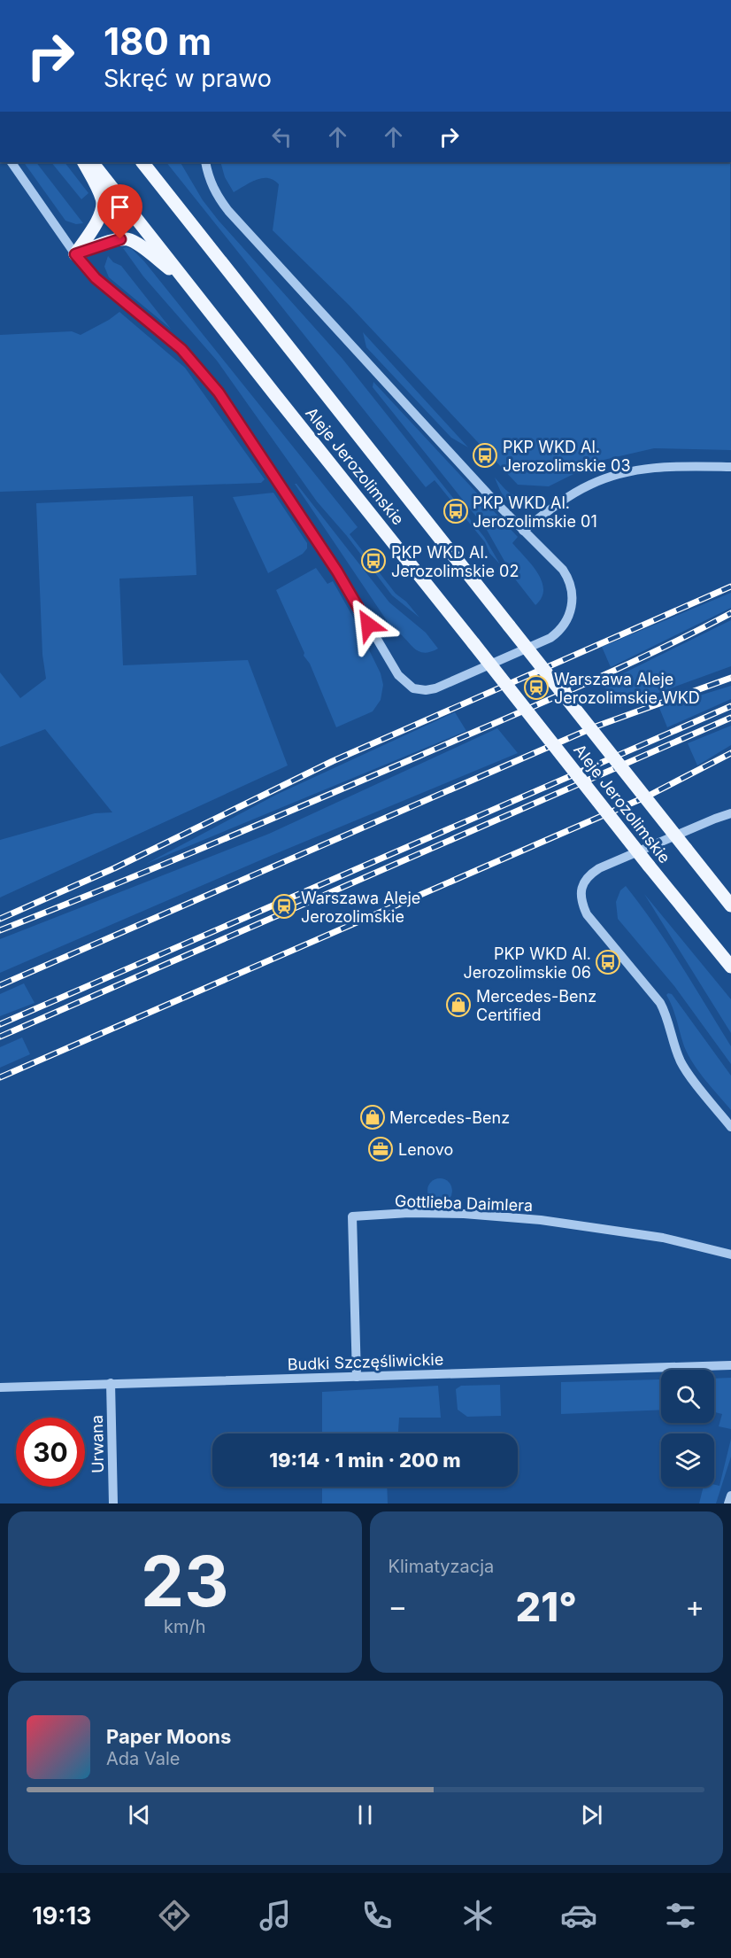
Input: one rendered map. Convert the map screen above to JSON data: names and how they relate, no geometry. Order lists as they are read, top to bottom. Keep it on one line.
{"streets":{"main road":["Aleje Jerozolimskie"],"street":["Gottlieba Daimlera","Budki Szczęśliwickie","Urwana"]},"crossings":[["Gottlieba Daimlera","Budki Szczęśliwickie"],["Budki Szczęśliwickie","Urwana"]],"places":{"bus stop":["PKP WKD Al. Jerozolimskie 03","PKP WKD Al. Jerozolimskie 01","PKP WKD Al. Jerozolimskie 02","PKP WKD Al. Jerozolimskie 06"],"station":["Warszawa Aleje Jerozolimskie WKD","Warszawa Aleje Jerozolimskie"],"shop":["Mercedes-Benz Certified","Mercedes-Benz"],"office":["Lenovo"]},"page":{"turn":["180 m","Skręć w prawo"],"limit":"30","trip":"19:14 · 1 min · 200 m","tile":[["23","km/h"],"Klimatyzacja"],"heat":["−","21°","+"],"song":["Paper Moons","Ada Vale"],"tabs":"19:13"}}
